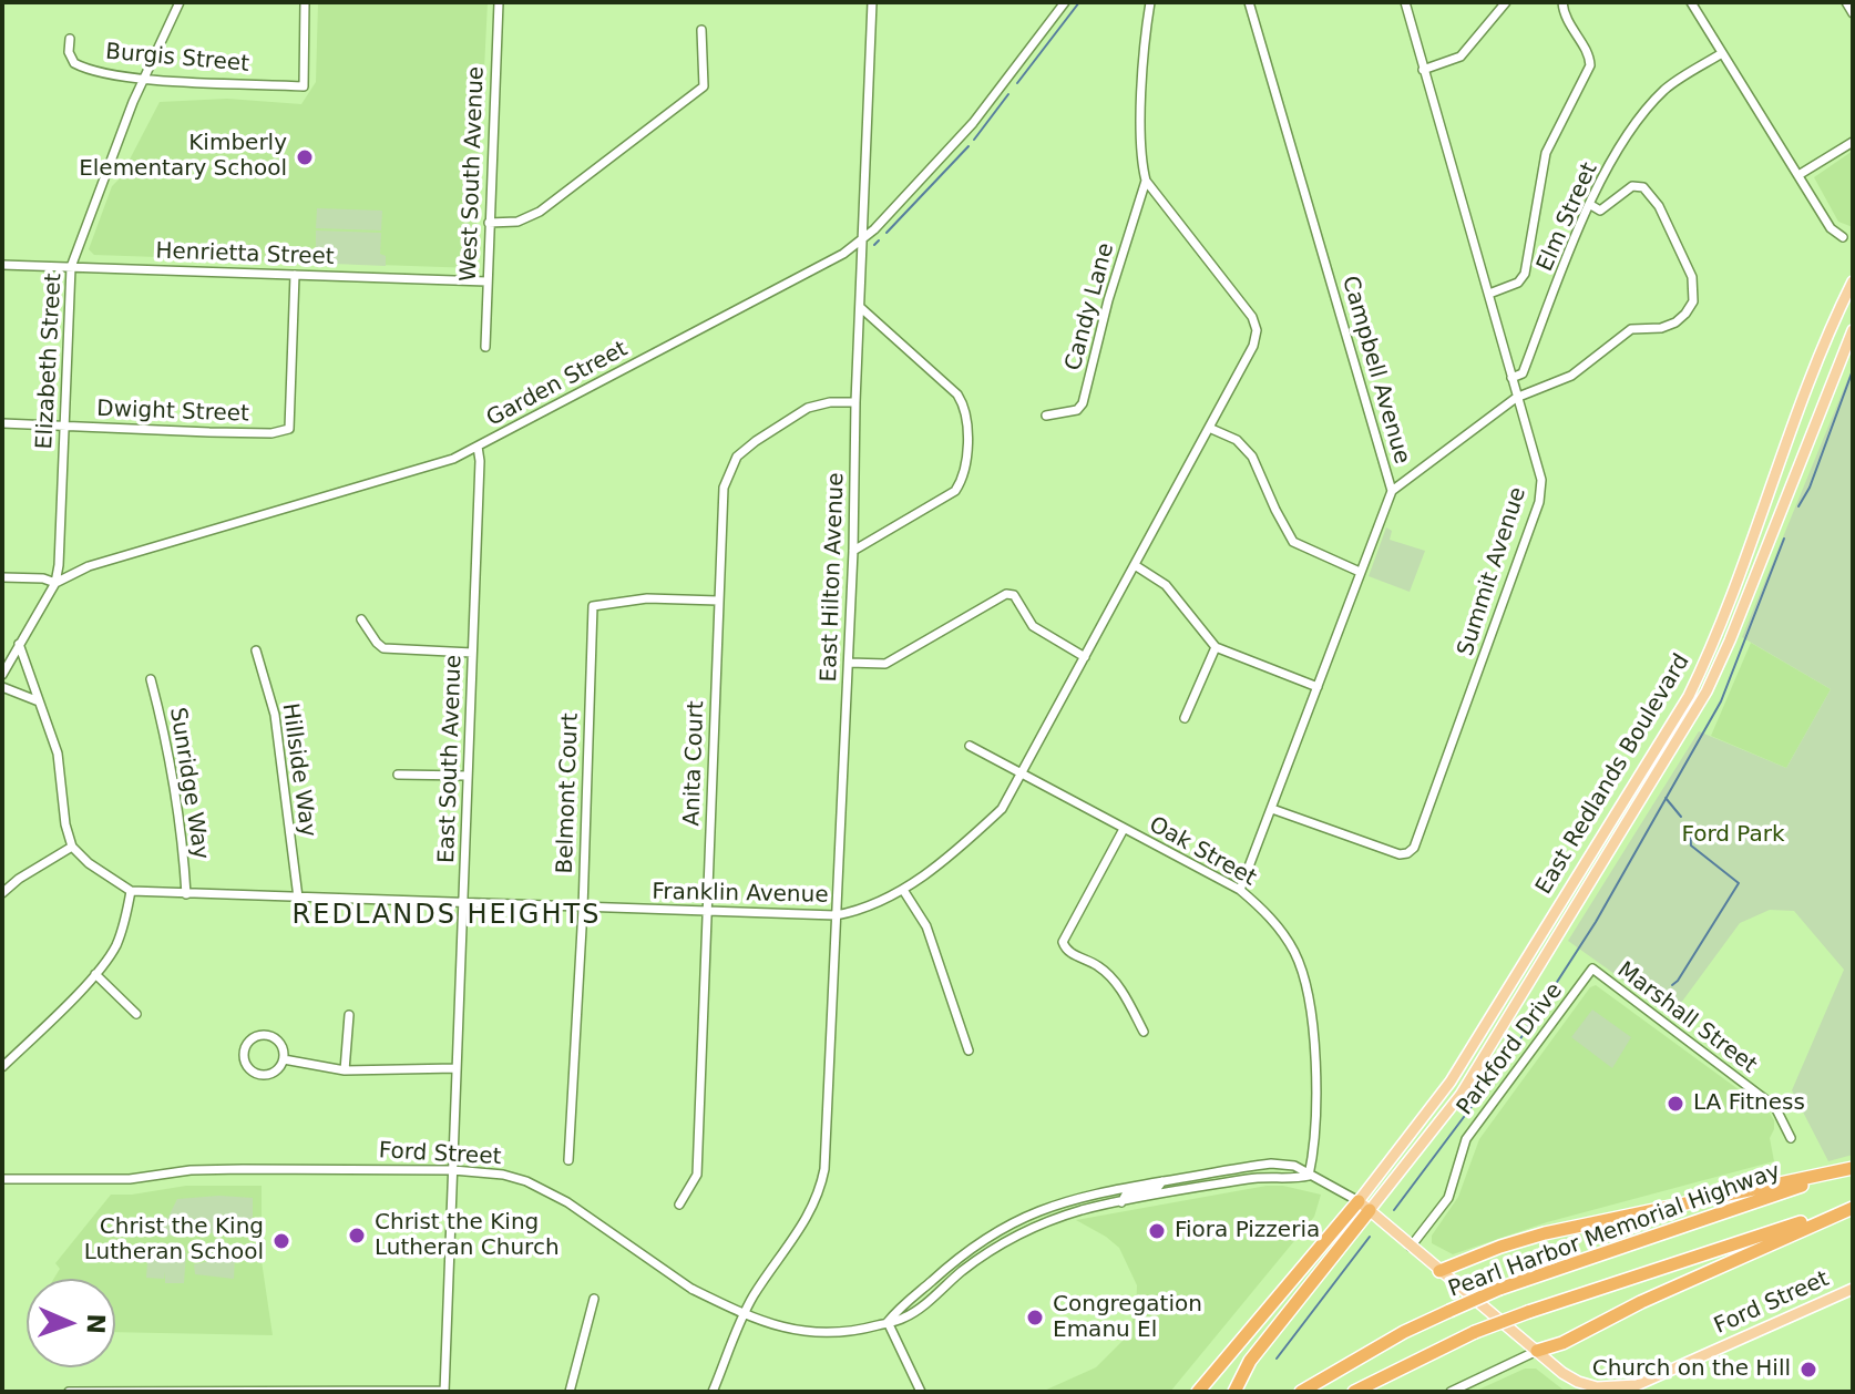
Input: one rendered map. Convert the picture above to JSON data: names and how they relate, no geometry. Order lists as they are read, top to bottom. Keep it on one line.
{"streets":{"highway":["Pearl Harbor Memorial Highway"],"main road":["East Redlands Boulevard","Ford Street"],"street":["Burgis Street","West South Avenue","Elm Street","Henrietta Street","Candy Lane","Elizabeth Street","Campbell Avenue","Garden Street","Dwight Street","Summit Avenue","East Hilton Avenue","East South Avenue","Anita Court","Hillside Way","Sunridge Way","Belmont Court","Oak Street","Franklin Avenue","Marshall Street","Parkford Drive"]},"crossings":[["Burgis Street","Elizabeth Street"],["West South Avenue","Henrietta Street"],["Elm Street","Summit Avenue"],["Henrietta Street","Elizabeth Street"],["Henrietta Street","Dwight Street"],["Candy Lane","Franklin Avenue"],["Elizabeth Street","Garden Street"],["Elizabeth Street","Dwight Street"],["Campbell Avenue","Summit Avenue"],["Campbell Avenue","Oak Street"],["Garden Street","East Hilton Avenue"],["Garden Street","East South Avenue"],["East Hilton Avenue","Anita Court"],["East Hilton Avenue","Franklin Avenue"],["East Hilton Avenue","Ford Street"],["East South Avenue","Franklin Avenue"],["East South Avenue","Ford Street"],["Anita Court","Belmont Court"],["Anita Court","Franklin Avenue"],["Hillside Way","Franklin Avenue"],["East Redlands Boulevard","Ford Street"],["Sunridge Way","Franklin Avenue"],["Belmont Court","Franklin Avenue"],["Oak Street","Franklin Avenue"],["Oak Street","Ford Street"],["Marshall Street","Parkford Drive"],["Parkford Drive","Ford Street"]],"districts":["REDLANDS HEIGHTS"],"parks":["Ford Park"],"places":["Kimberly Elementary School","LA Fitness","Fiora Pizzeria","Christ the King Lutheran Church","Christ the King Lutheran School","Congregation Emanu El","Church on the Hill"],"north":"right"}
